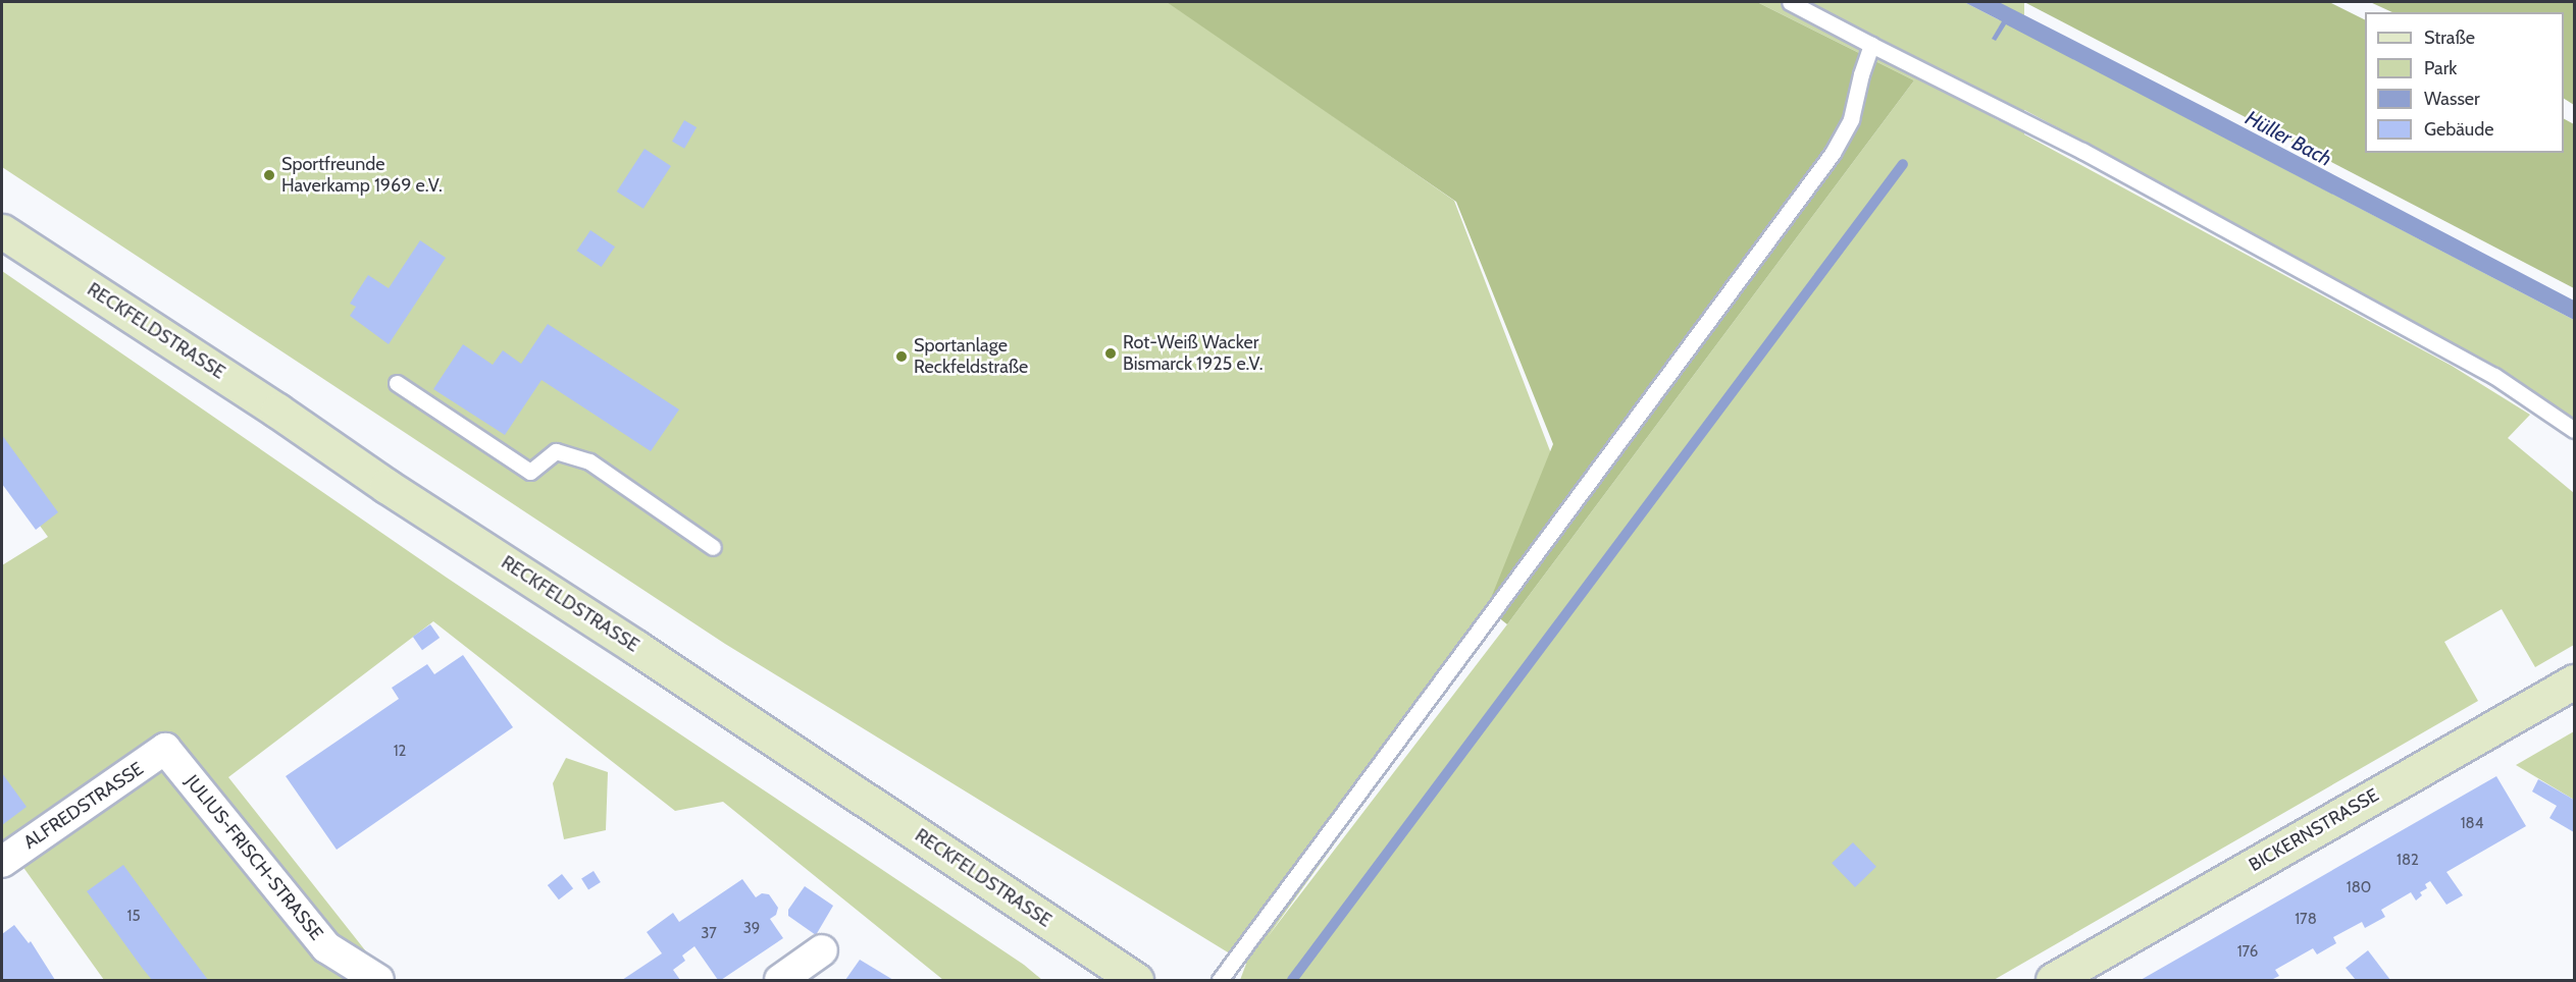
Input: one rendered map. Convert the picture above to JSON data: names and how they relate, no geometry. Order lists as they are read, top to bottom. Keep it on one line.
{"streets":{"street":["RECKFELDSTRASSE","ALFREDSTRASSE","BICKERNSTRASSE","JULIUS-FRISCH-STRASSE"]},"crossings":[["ALFREDSTRASSE","JULIUS-FRISCH-STRASSE"]],"water":["Hüller Bach"],"places":["Sportfreunde Haverkamp 1969 e.V.","Rot-Weiß Wacker Bismarck 1925 e.V.","Sportanlage Reckfeldstraße"],"house_numbers":["12","184","182","180","15","178","39","37","176"],"legend":["Straße","Park","Wasser","Gebäude"]}
